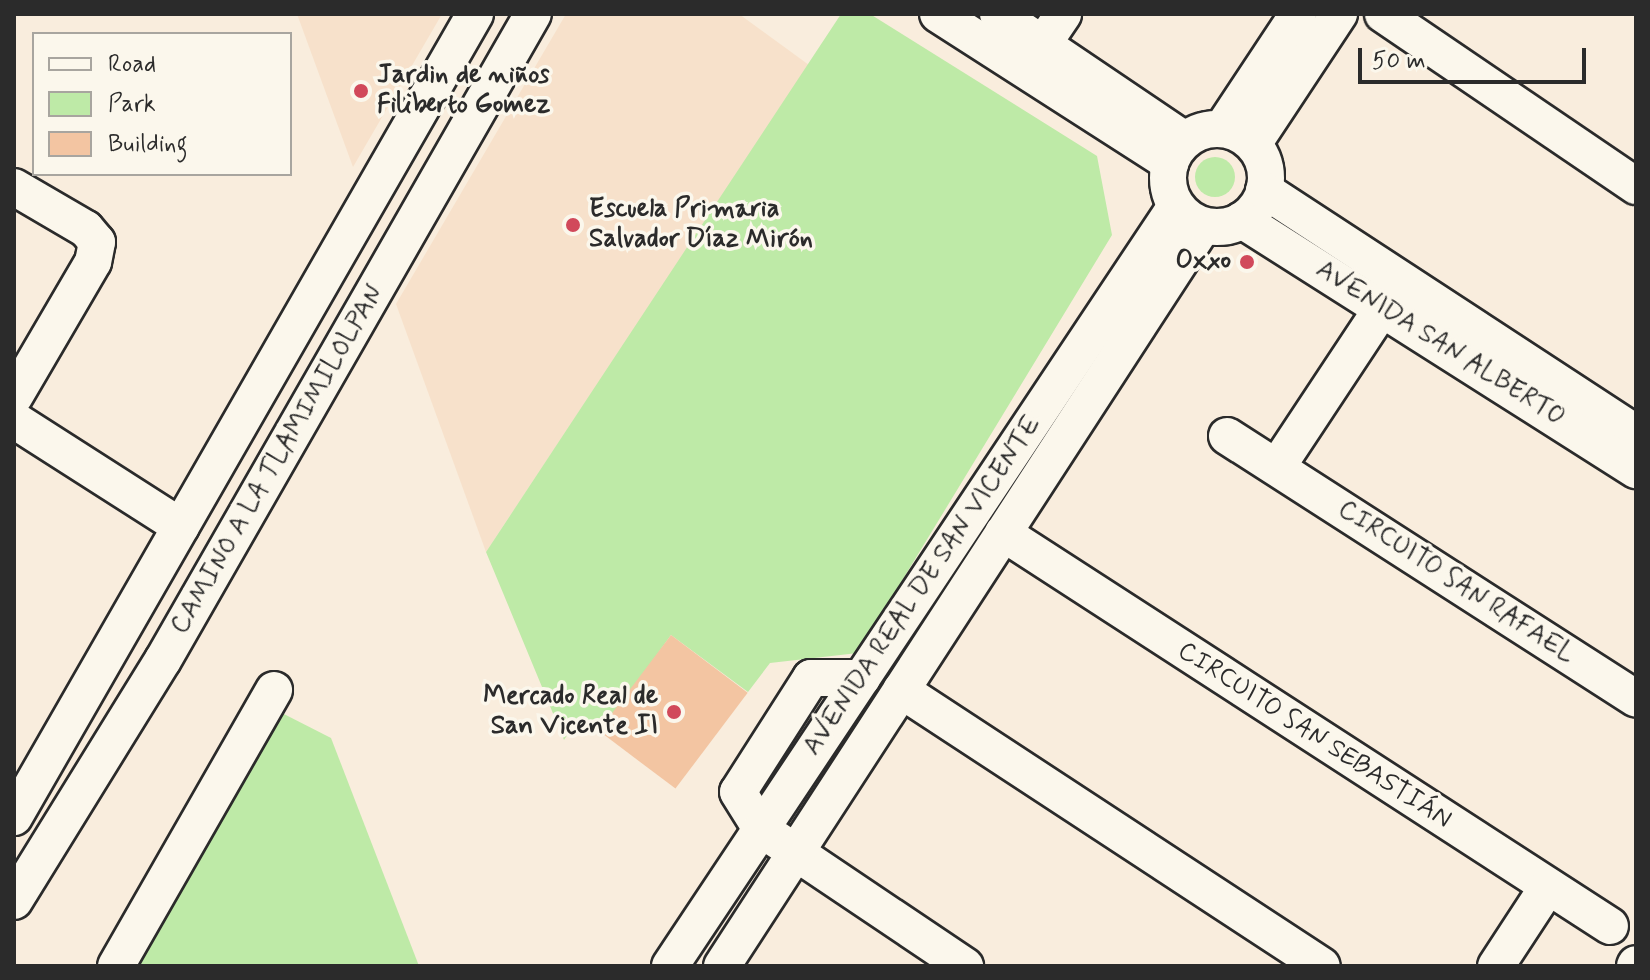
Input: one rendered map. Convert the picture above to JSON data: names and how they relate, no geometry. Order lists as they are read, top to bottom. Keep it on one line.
{"streets":{"street":["AVENIDA SAN ALBERTO","CAMINO A LA TLAMIMILOLPAN","CIRCUITO SAN RAFAEL","AVENIDA REAL DE SAN VICENTE","CIRCUITO SAN SEBASTIÁN"]},"crossings":[["AVENIDA SAN ALBERTO","AVENIDA REAL DE SAN VICENTE"],["AVENIDA REAL DE SAN VICENTE","CIRCUITO SAN SEBASTIÁN"]],"places":["Jardin de niños Filiberto Gomez","Escuela Primaria Salvador Díaz Mirón","Oxxo","Mercado Real de San Vicente II"],"legend":["Road","Park","Building"],"scale_bar":"50 m"}
